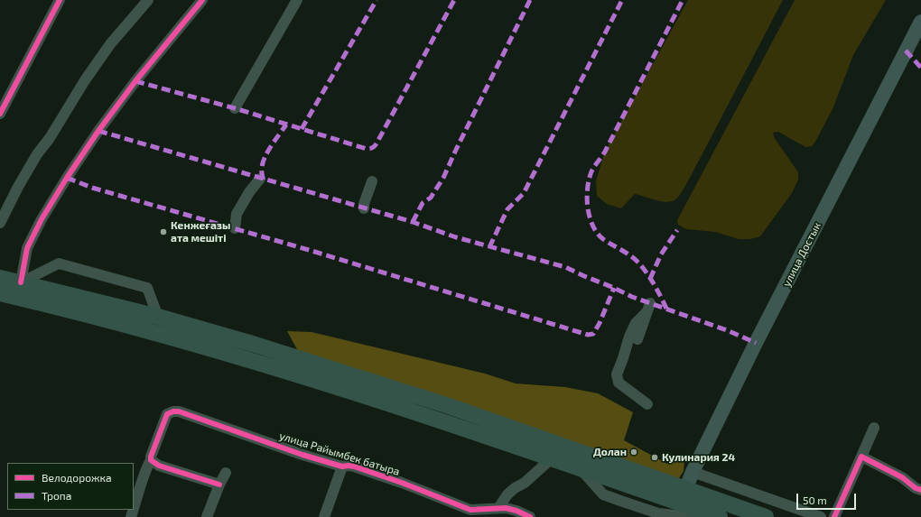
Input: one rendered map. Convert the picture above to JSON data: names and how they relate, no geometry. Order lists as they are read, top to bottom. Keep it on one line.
{"streets":{"main road":["улица Достык"],"street":["улица Райымбек батыра"]},"places":["Кенжеғазы ата мешіті","Долан","Кулинария 24"],"legend":["Велодорожка","Тропа"],"scale_bar":"50 m"}
